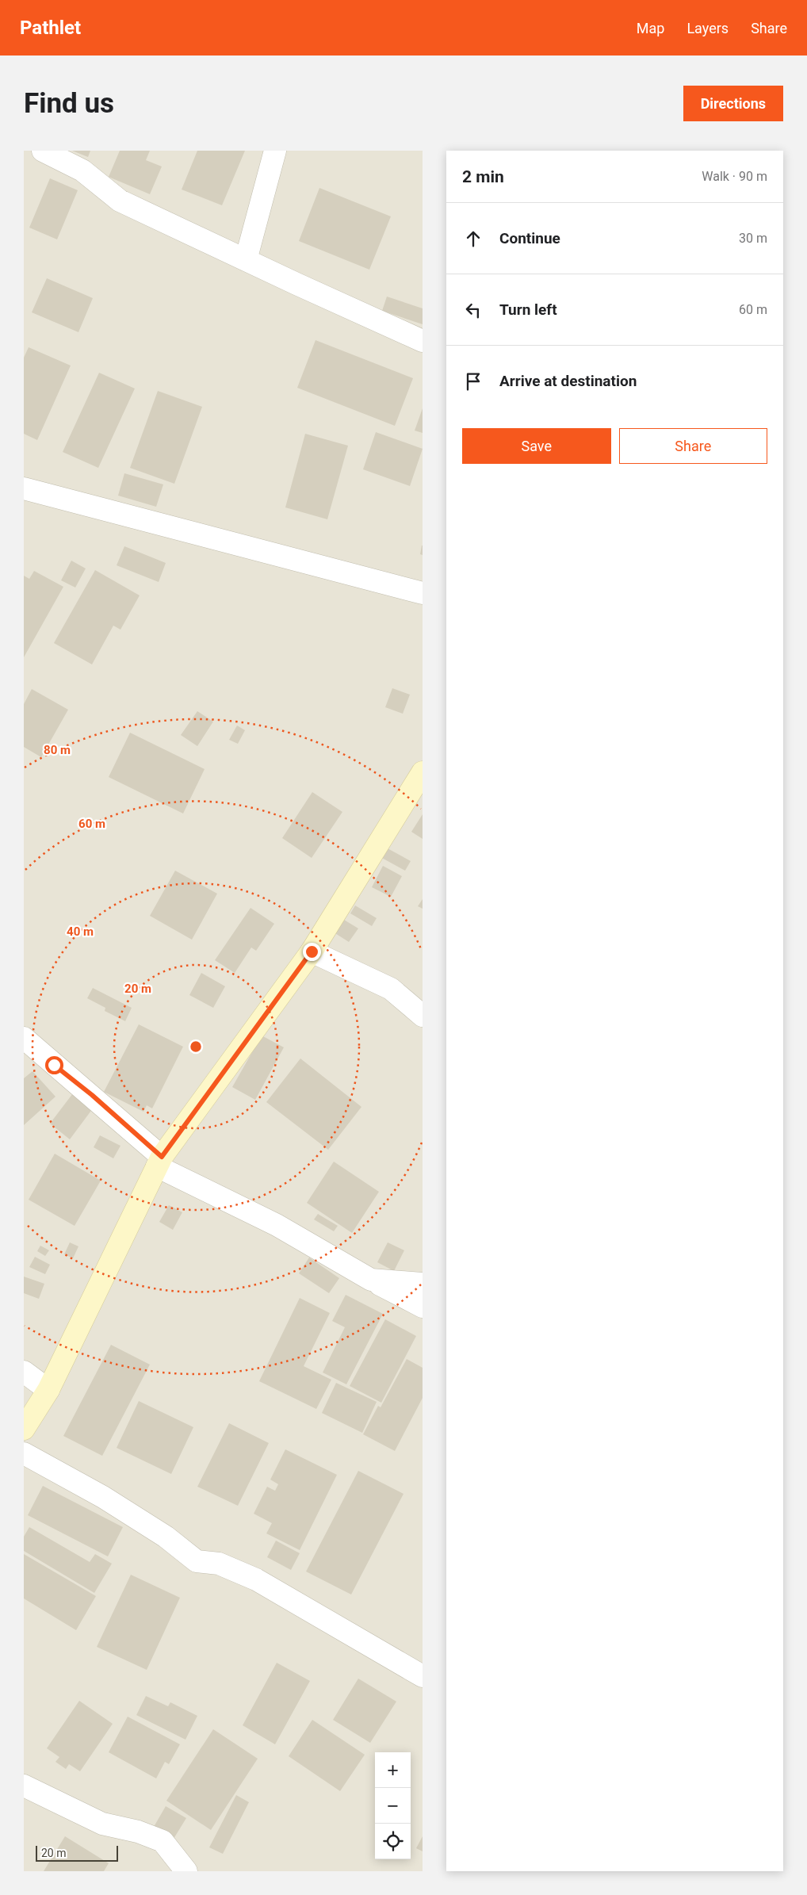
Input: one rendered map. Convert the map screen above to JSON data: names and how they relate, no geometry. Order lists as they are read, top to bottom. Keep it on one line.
{"scale_bar":"20 m","page":{"header":"Pathlet","nav":["Map","Layers","Share"],"buttons":["Directions",["Save","Share"]],"title":"Find us","heading":["2 min","Walk · 90 m"],"list":[["Continue","30 m"],["Turn left","60 m"],"Arrive at destination"],"map_buttons":["+","−"],"scale":"20 m"},"rings":["80 m","60 m","40 m","20 m"]}
